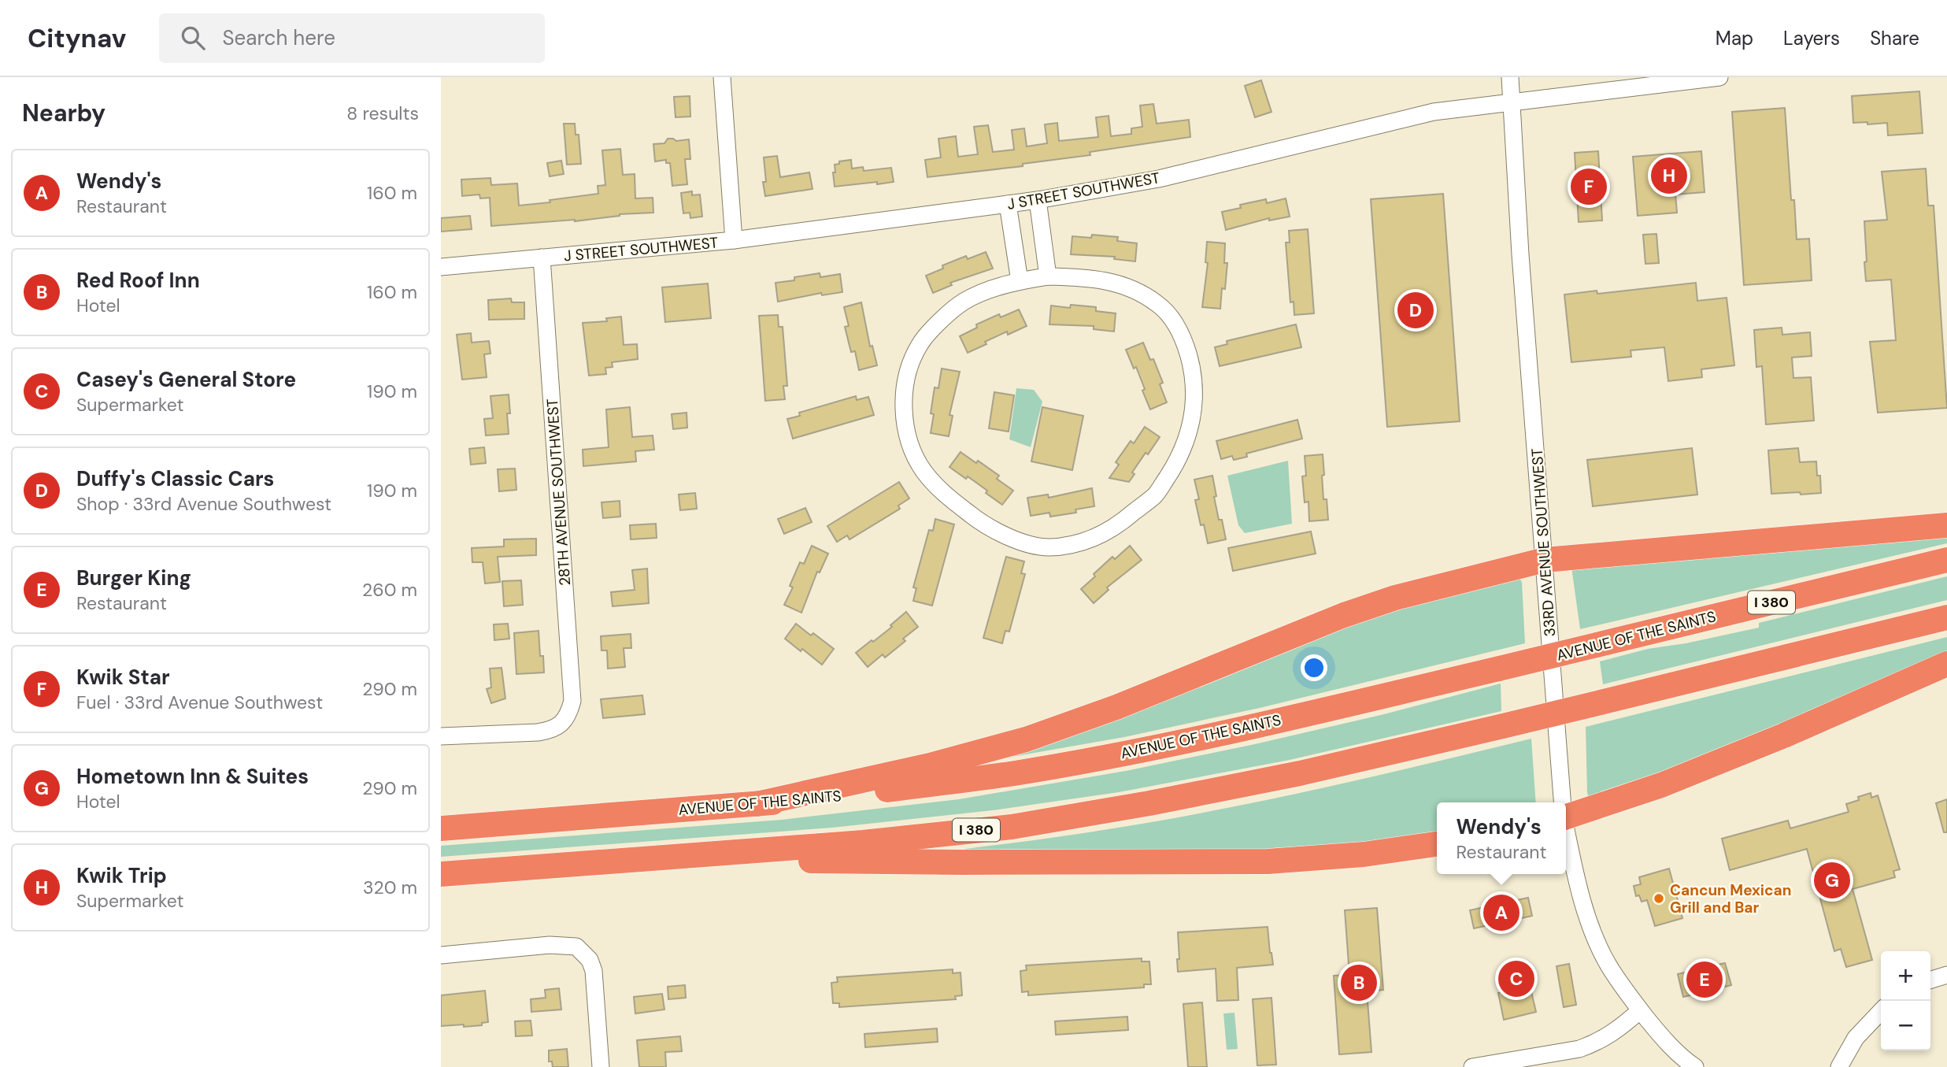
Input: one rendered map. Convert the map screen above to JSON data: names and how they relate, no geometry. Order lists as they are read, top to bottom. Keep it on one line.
{"streets":{"highway":["I 380","AVENUE OF THE SAINTS"],"street":["J STREET SOUTHWEST","28TH AVENUE SOUTHWEST","33RD AVENUE SOUTHWEST"]},"crossings":[["J STREET SOUTHWEST","28TH AVENUE SOUTHWEST"],["J STREET SOUTHWEST","33RD AVENUE SOUTHWEST"]],"places":["Cancun Mexican Grill and Bar"],"page":{"header":"Citynav","search":"Search here","nav":["Map","Layers","Share"],"heading":["Nearby","8 results"],"list":[{"mark":"A","name":"Wendy's","note":"Restaurant","value":"160 m"},{"mark":"B","name":"Red Roof Inn","note":"Hotel","value":"160 m"},{"mark":"C","name":"Casey's General Store","note":"Supermarket","value":"190 m"},{"mark":"D","name":"Duffy's Classic Cars","note":"Shop · 33rd Avenue Southwest","value":"190 m"},{"mark":"E","name":"Burger King","note":"Restaurant","value":"260 m"},{"mark":"F","name":"Kwik Star","note":"Fuel · 33rd Avenue Southwest","value":"290 m"},{"mark":"G","name":"Hometown Inn & Suites","note":"Hotel","value":"290 m"},{"mark":"H","name":"Kwik Trip","note":"Supermarket","value":"320 m"}],"pins":["H","F","D","G","A","C","E","B"],"popup":["Wendy's","Restaurant"],"map_buttons":["+","−"]}}
